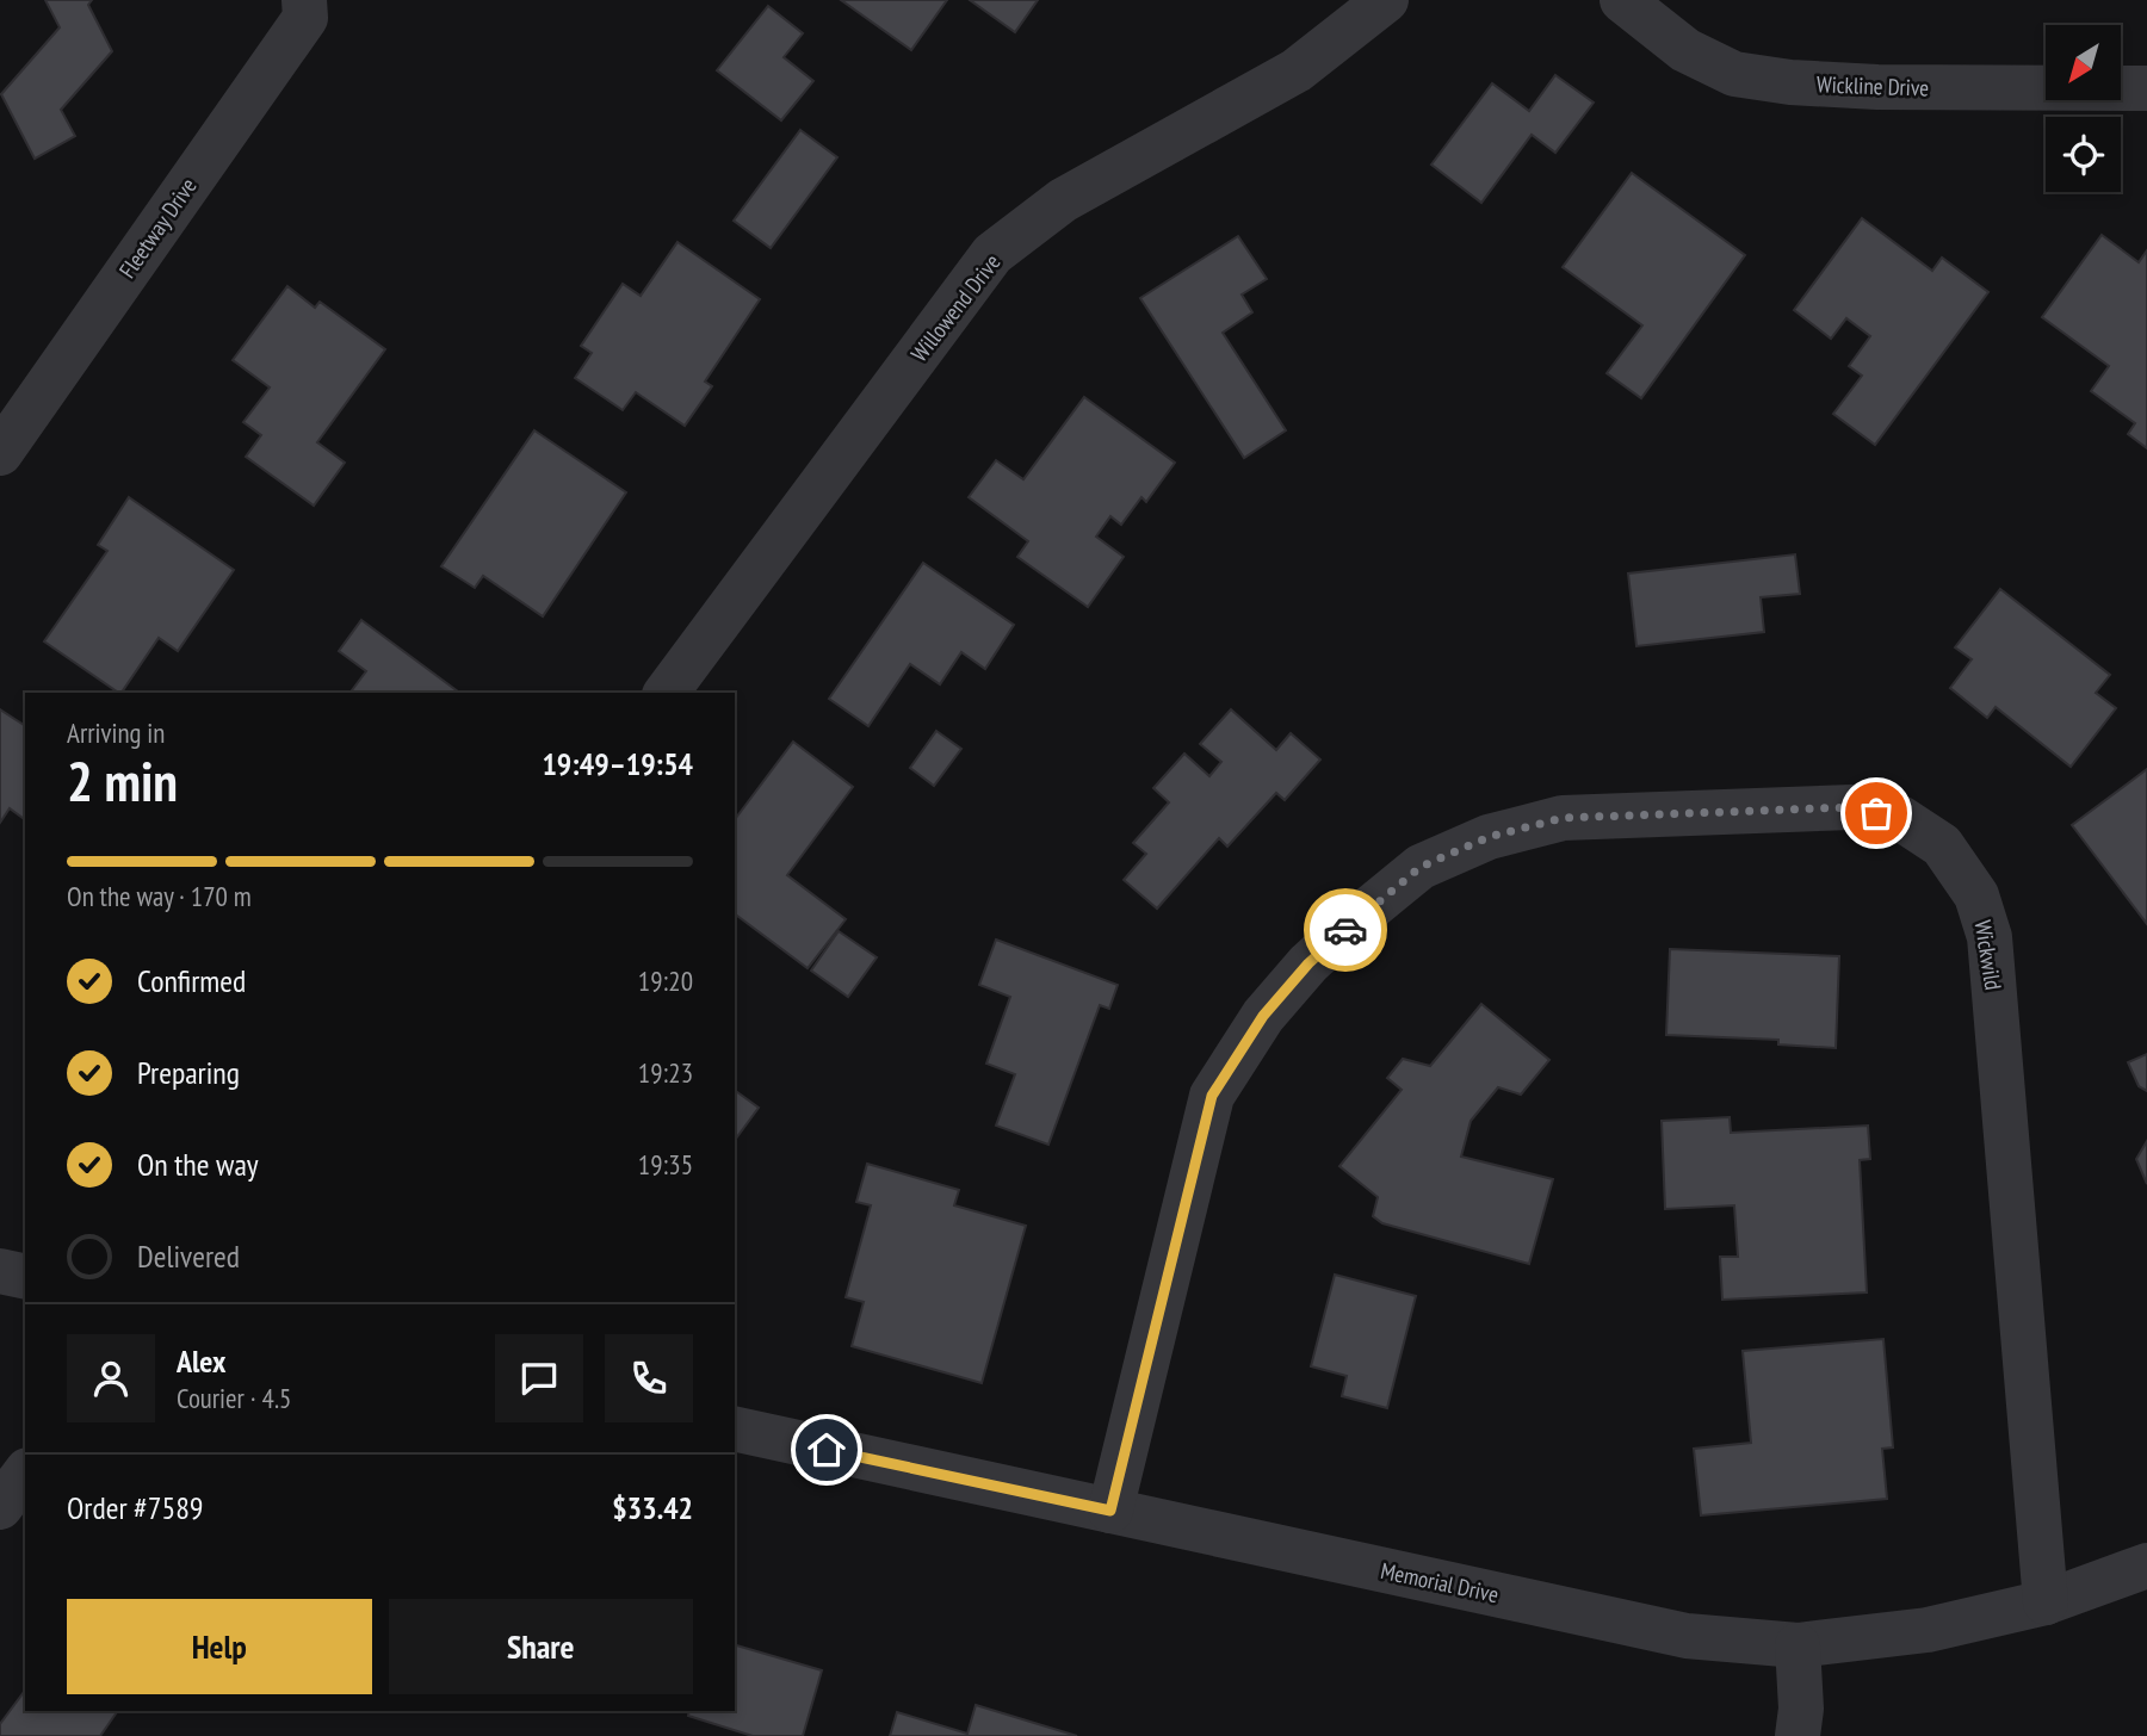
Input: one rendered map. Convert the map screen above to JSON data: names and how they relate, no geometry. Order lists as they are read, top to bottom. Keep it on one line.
{"streets":{"street":["Wickline Drive","Fleetway Drive","Willowend Drive","Wickwild","Memorial Drive"]},"crossings":[["Wickwild","Memorial Drive"]],"north":"bottom left","page":{"heading":["2 min","Arriving in","19:49–19:54"],"panel":["Alex","Courier · 4.5","Order #7589","$33.42"],"bar":"On the way · 170 m","list":[["Confirmed","19:20"],["Preparing","19:23"],["On the way","19:35"],"Delivered"],"buttons":["Help","Share"]}}
